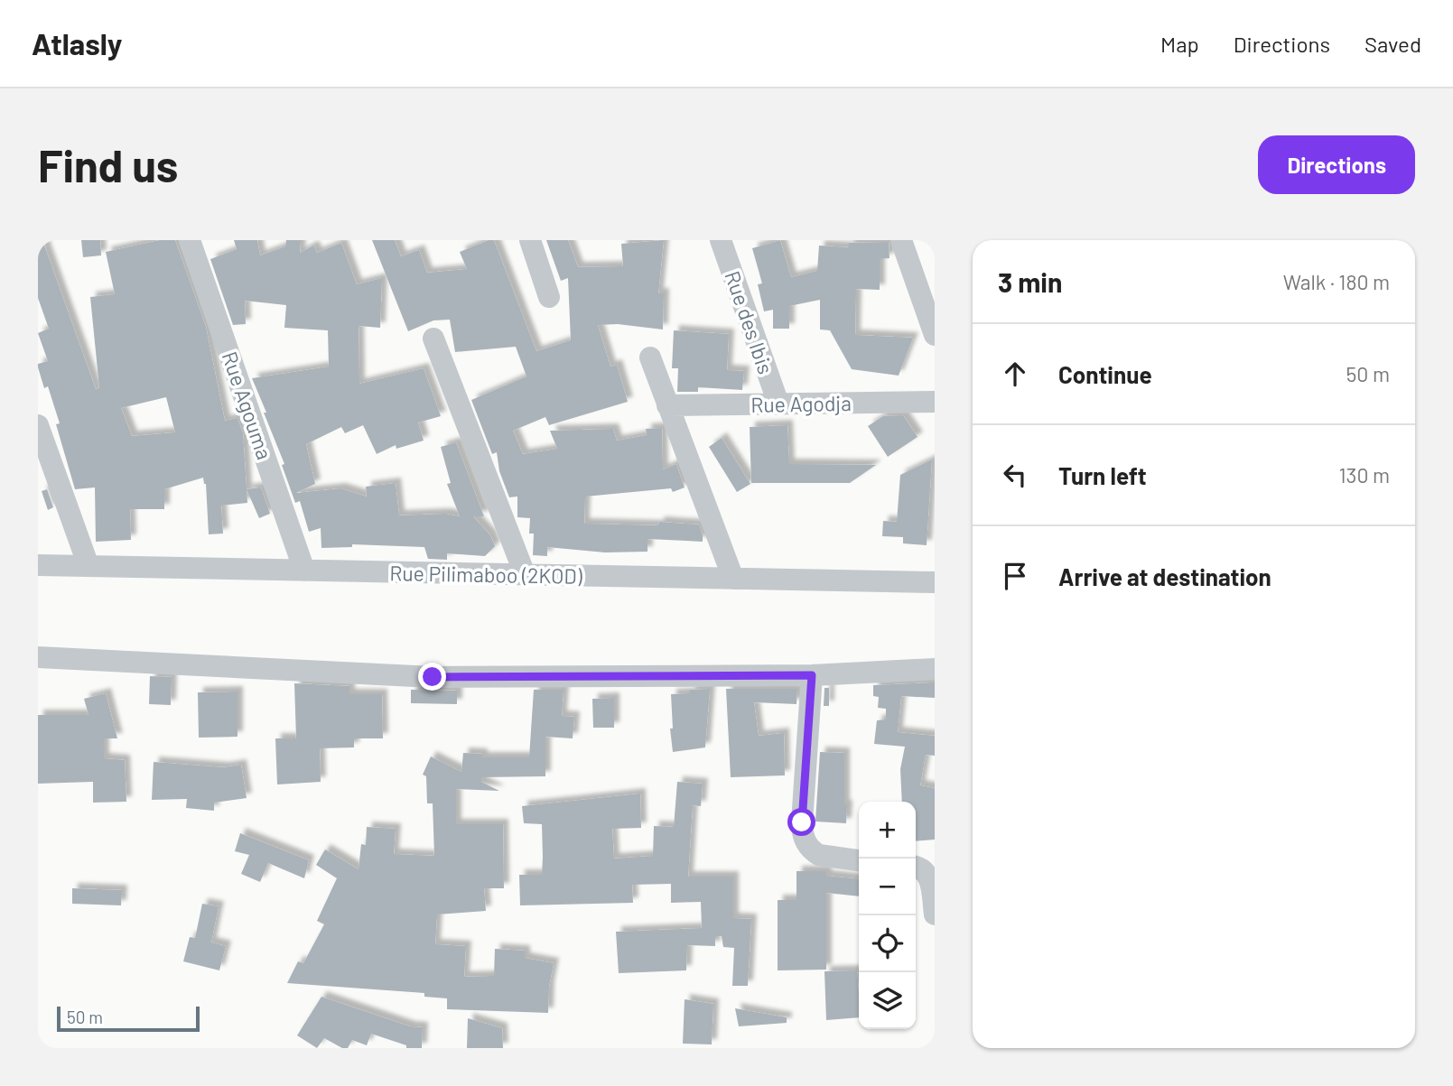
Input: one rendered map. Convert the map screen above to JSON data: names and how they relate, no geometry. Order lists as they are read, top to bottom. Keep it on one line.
{"streets":{"street":["Rue des Ibis","Rue Agodja","Rue Agouma","Rue Pilimaboo (2KOD)"]},"crossings":[["Rue des Ibis","Rue Agodja"],["Rue Agouma","Rue Pilimaboo (2KOD)"]],"scale_bar":"50 m","page":{"header":"Atlasly","nav":["Map","Directions","Saved"],"buttons":"Directions","title":"Find us","heading":["3 min","Walk · 180 m"],"list":[["Continue","50 m"],["Turn left","130 m"],"Arrive at destination"],"map_buttons":["+","−"],"scale":"50 m"}}
